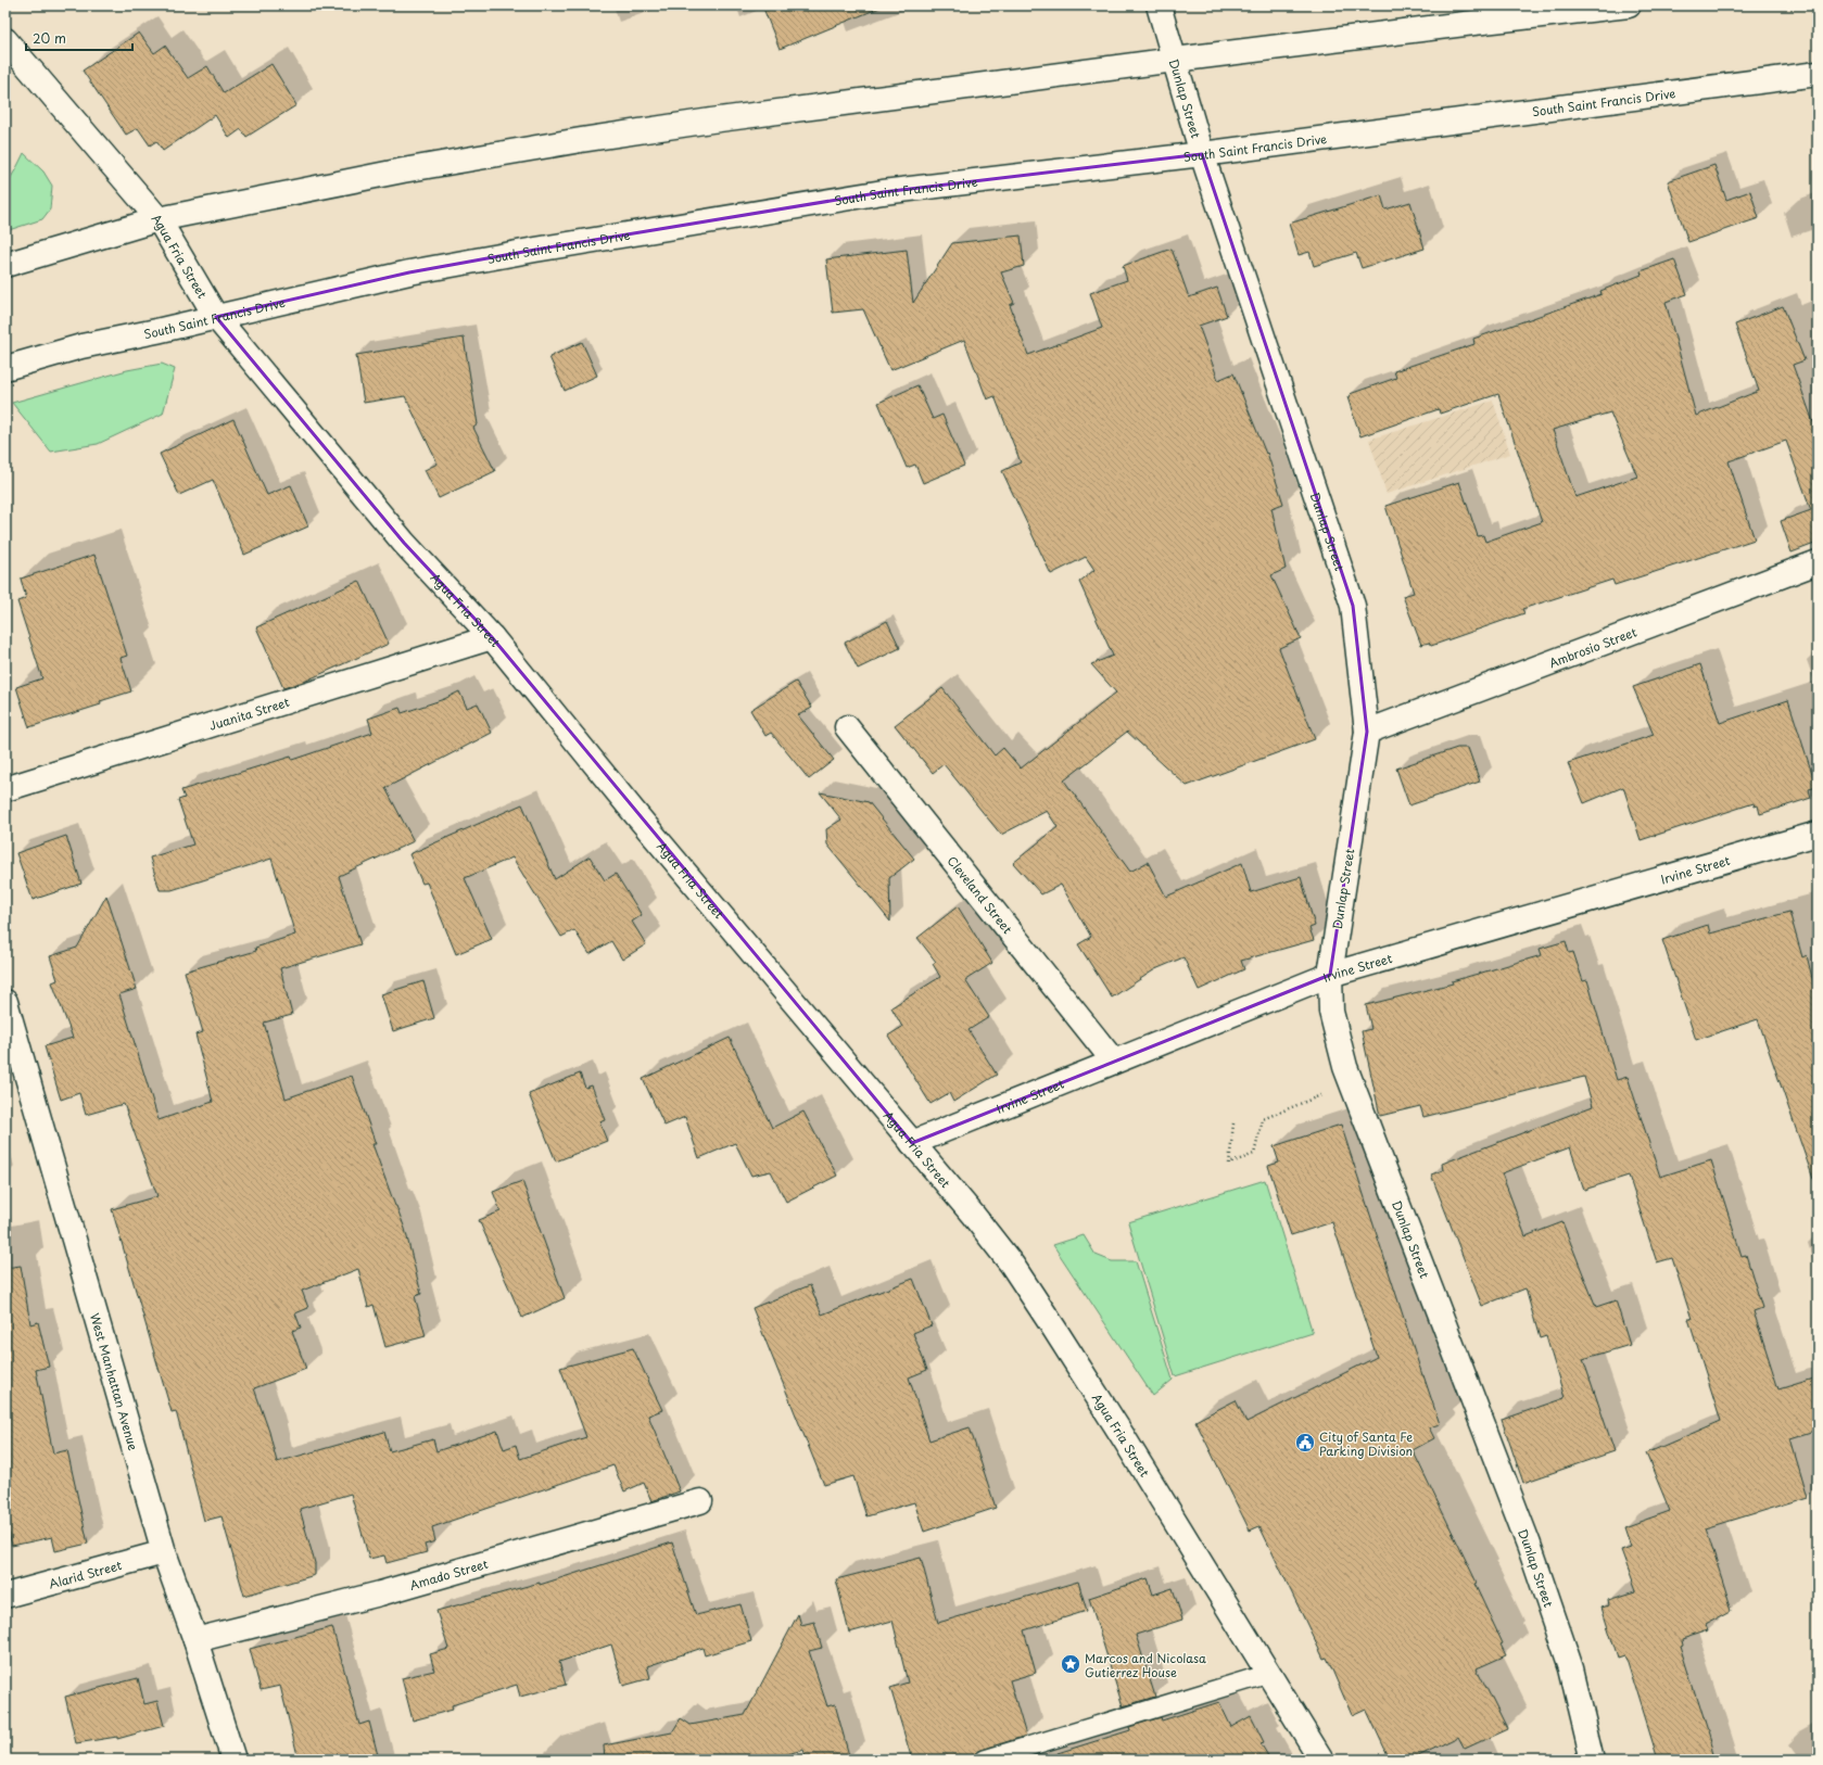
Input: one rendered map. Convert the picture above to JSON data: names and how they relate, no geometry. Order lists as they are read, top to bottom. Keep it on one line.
{"streets":{"main road":["Dunlap Street","South Saint Francis Drive","Agua Fria Street","Ambrosio Street","Juanita Street","Irvine Street","Cleveland Street","West Manhattan Avenue","Alarid Street","Amado Street"]},"crossings":[["Dunlap Street","South Saint Francis Drive"],["Dunlap Street","Ambrosio Street"],["Dunlap Street","Irvine Street"],["South Saint Francis Drive","Agua Fria Street"],["Agua Fria Street","Juanita Street"],["Agua Fria Street","Irvine Street"],["Irvine Street","Cleveland Street"],["West Manhattan Avenue","Alarid Street"],["West Manhattan Avenue","Amado Street"]],"places":{"public building":["City of Santa Fe Parking Division"],"place":["Marcos and Nicolasa Gutierrez House"]},"scale_bar":"20 m"}
